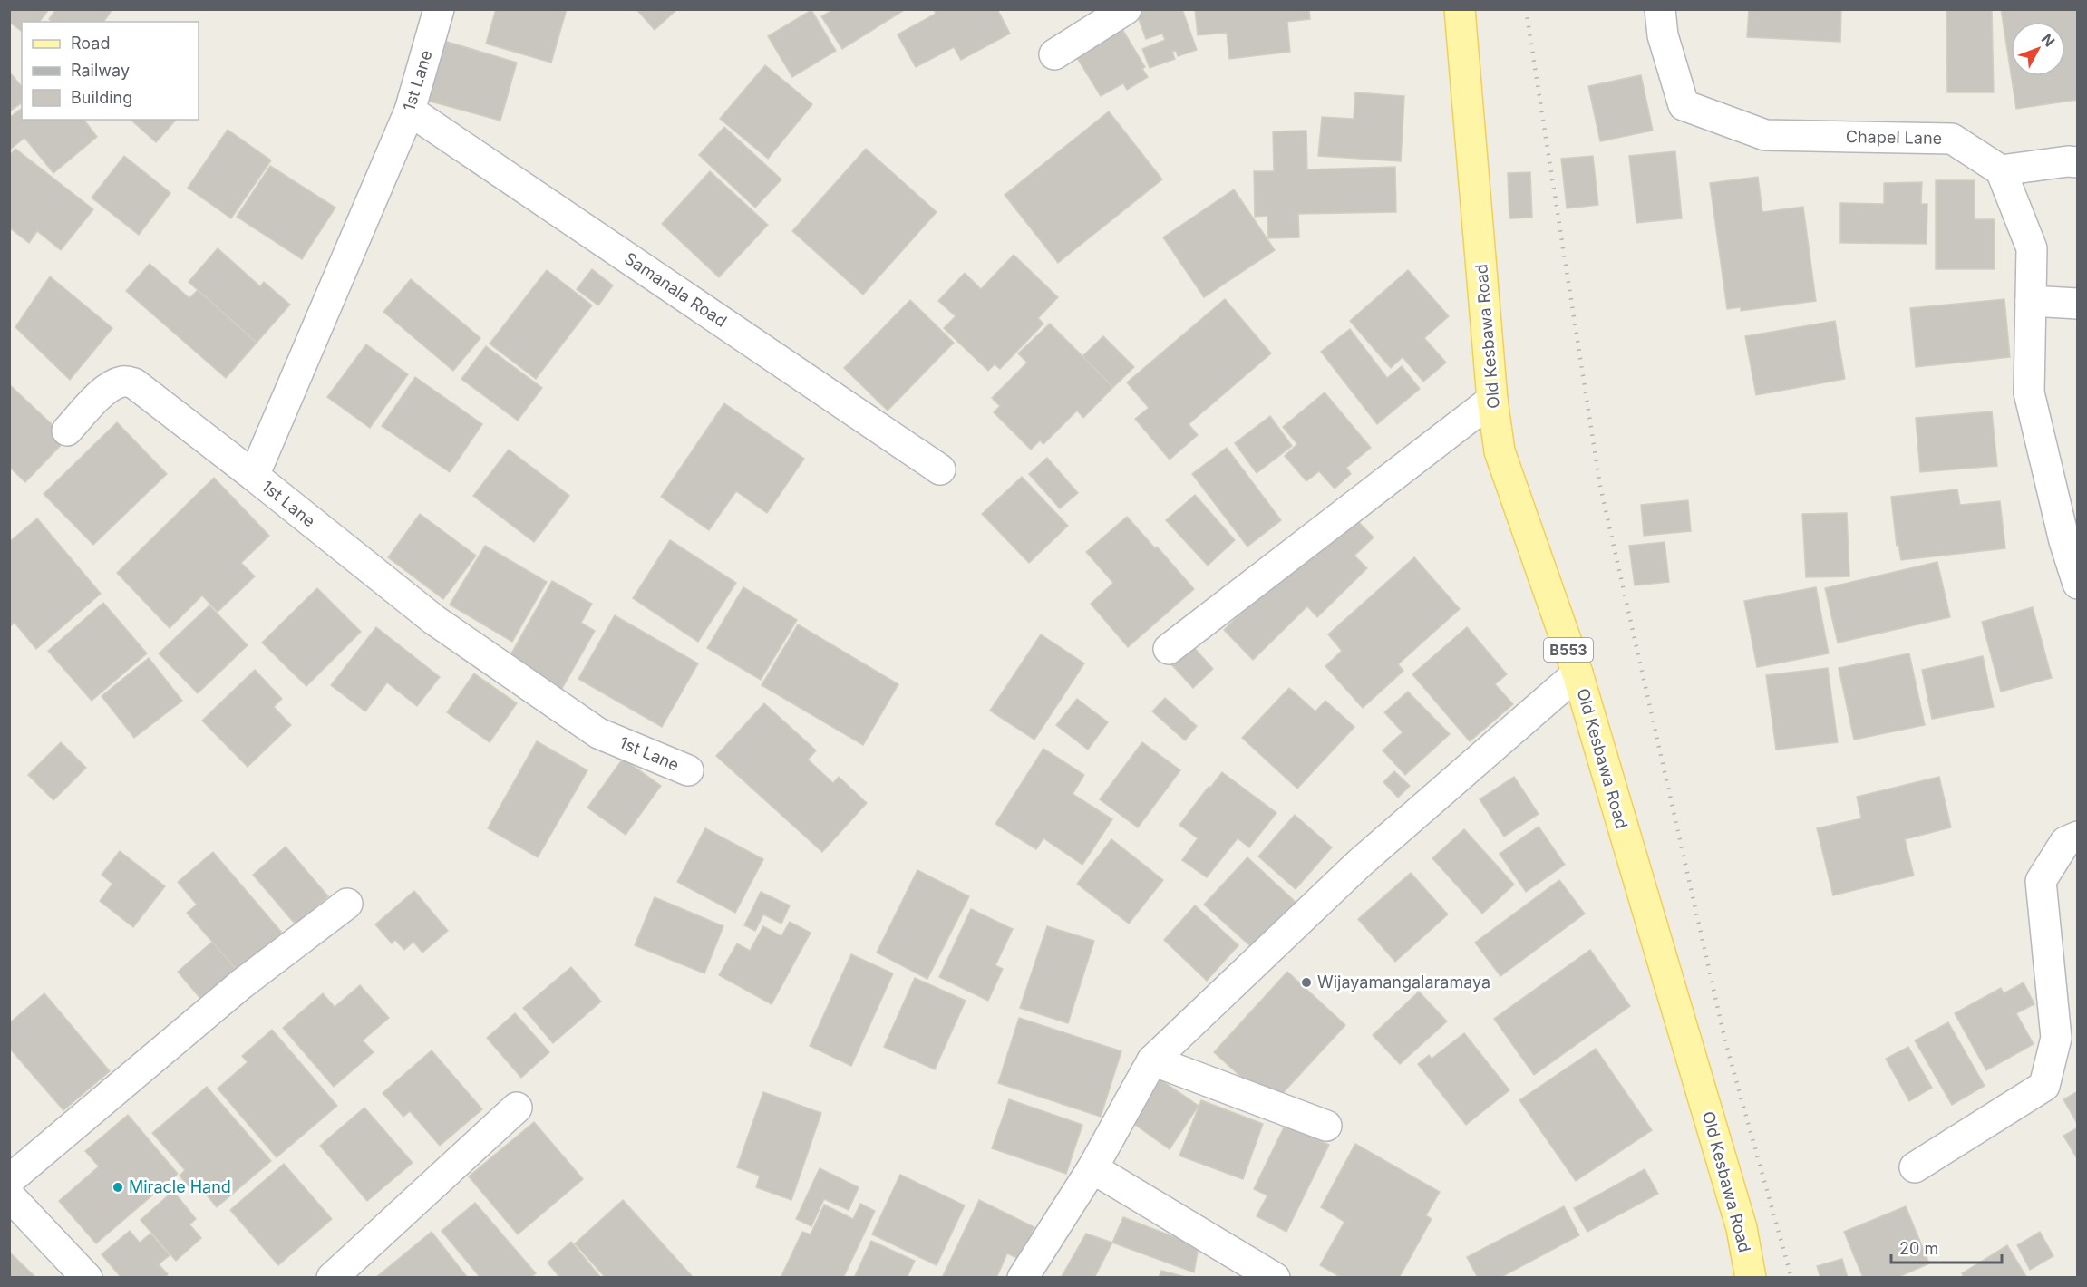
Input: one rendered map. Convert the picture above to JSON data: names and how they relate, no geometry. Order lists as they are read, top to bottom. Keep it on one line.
{"streets":{"main road":["Old Kesbawa Road","B553"],"street":["1st Lane","Chapel Lane","Samanala Road"]},"crossings":[["1st Lane","Samanala Road"]],"places":["Wijayamangalaramaya","Miracle Hand"],"legend":["Road","Railway","Building"],"scale_bar":"20 m","north":"top right"}
